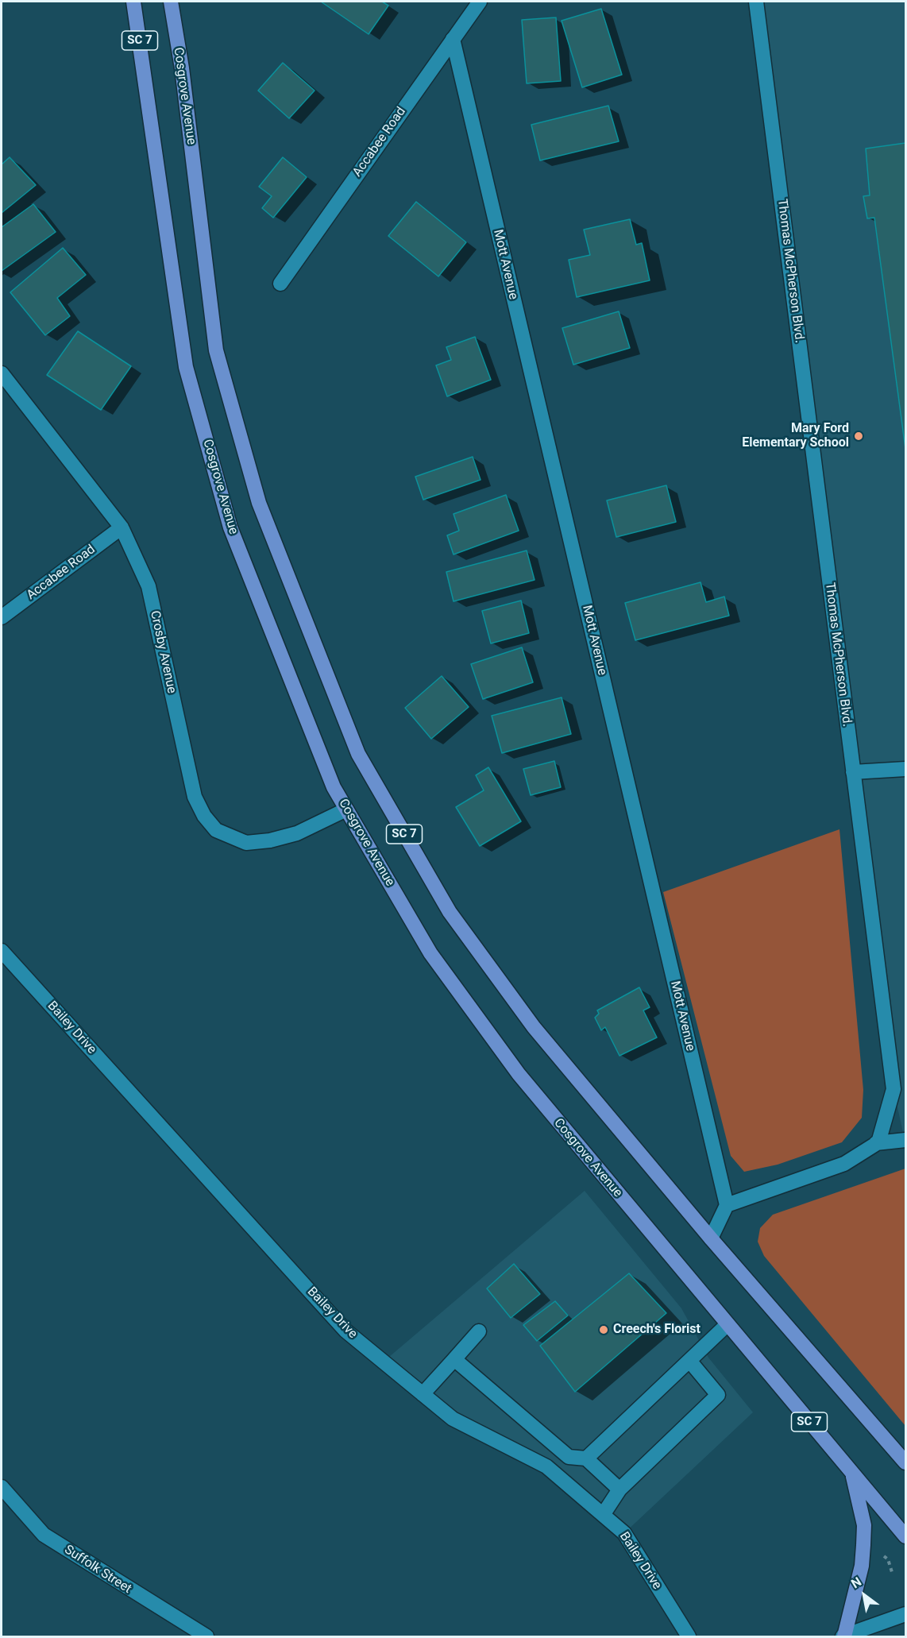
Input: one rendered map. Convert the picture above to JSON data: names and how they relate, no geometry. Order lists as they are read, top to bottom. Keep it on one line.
{"streets":{"main road":["SC 7","Cosgrove Avenue"],"street":["Accabee Road","Mott Avenue","Thomas McPherson Blvd.","Crosby Avenue","Bailey Drive","Suffolk Street"]},"crossings":[["Cosgrove Avenue","Crosby Avenue"],["Accabee Road","Mott Avenue"],["Accabee Road","Crosby Avenue"]],"places":["Mary Ford Elementary School","Creech's Florist"],"north":"top left"}
